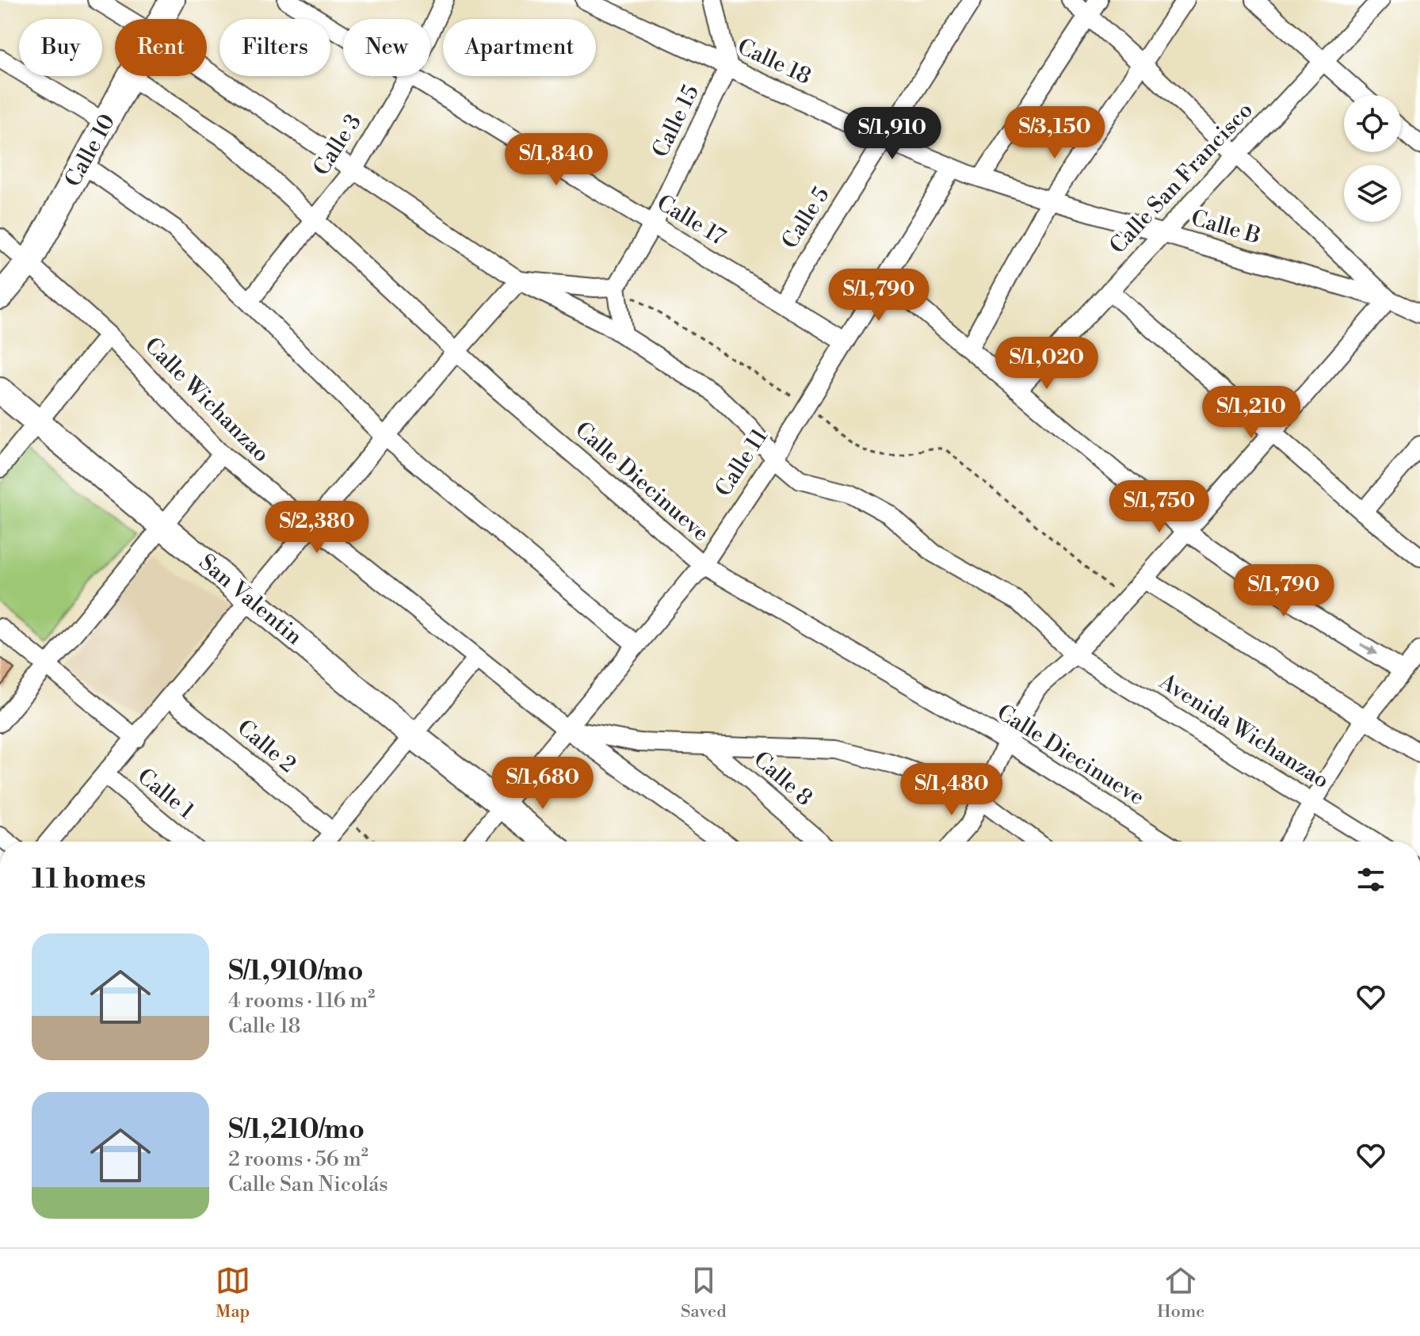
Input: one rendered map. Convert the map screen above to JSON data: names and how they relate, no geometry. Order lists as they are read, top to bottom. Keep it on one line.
{"streets":{"main road":["Calle 10","San Valentin"],"street":["Calle 18","Calle 15","Calle 3","Calle San Francisco","Calle 5","Calle 17","Calle B","Calle Wichanzao","Calle 11","Calle Diecinueve","Avenida Wichanzao","Calle 2","Calle 8","Calle 1"]},"crossings":[["Calle 18","Calle 15"],["Calle 18","Calle 5"],["Calle 18","Calle B"],["Calle 18","Calle 11"],["Calle 15","Calle 17"],["Calle 3","Calle Diecinueve"],["Calle 3","Avenida Wichanzao"],["Calle 10","Calle Wichanzao"],["Calle 10","Calle Diecinueve"],["Calle San Francisco","Calle B"],["Calle 5","Calle 17"],["Calle 17","Calle 11"],["Calle Wichanzao","Calle 11"],["Calle 11","Calle Diecinueve"],["Calle 11","San Valentin"],["Calle 11","Avenida Wichanzao"]],"page":{"chip":["Buy","Rent","Filters","New","Apartment"],"price":["S/3,150","S/1,910","S/1,840","S/1,790","S/1,020","S/1,210","S/1,750","S/2,380","S/1,790","S/1,680","S/1,480"],"heading":"11 homes","list":[{"name":"S/1,910/mo","note":"4 rooms · 116 m² · Calle 18"},{"name":"S/1,210/mo","note":"2 rooms · 56 m² · Calle San Nicolás"}],"tabs":["Map","Saved","Home"]}}
